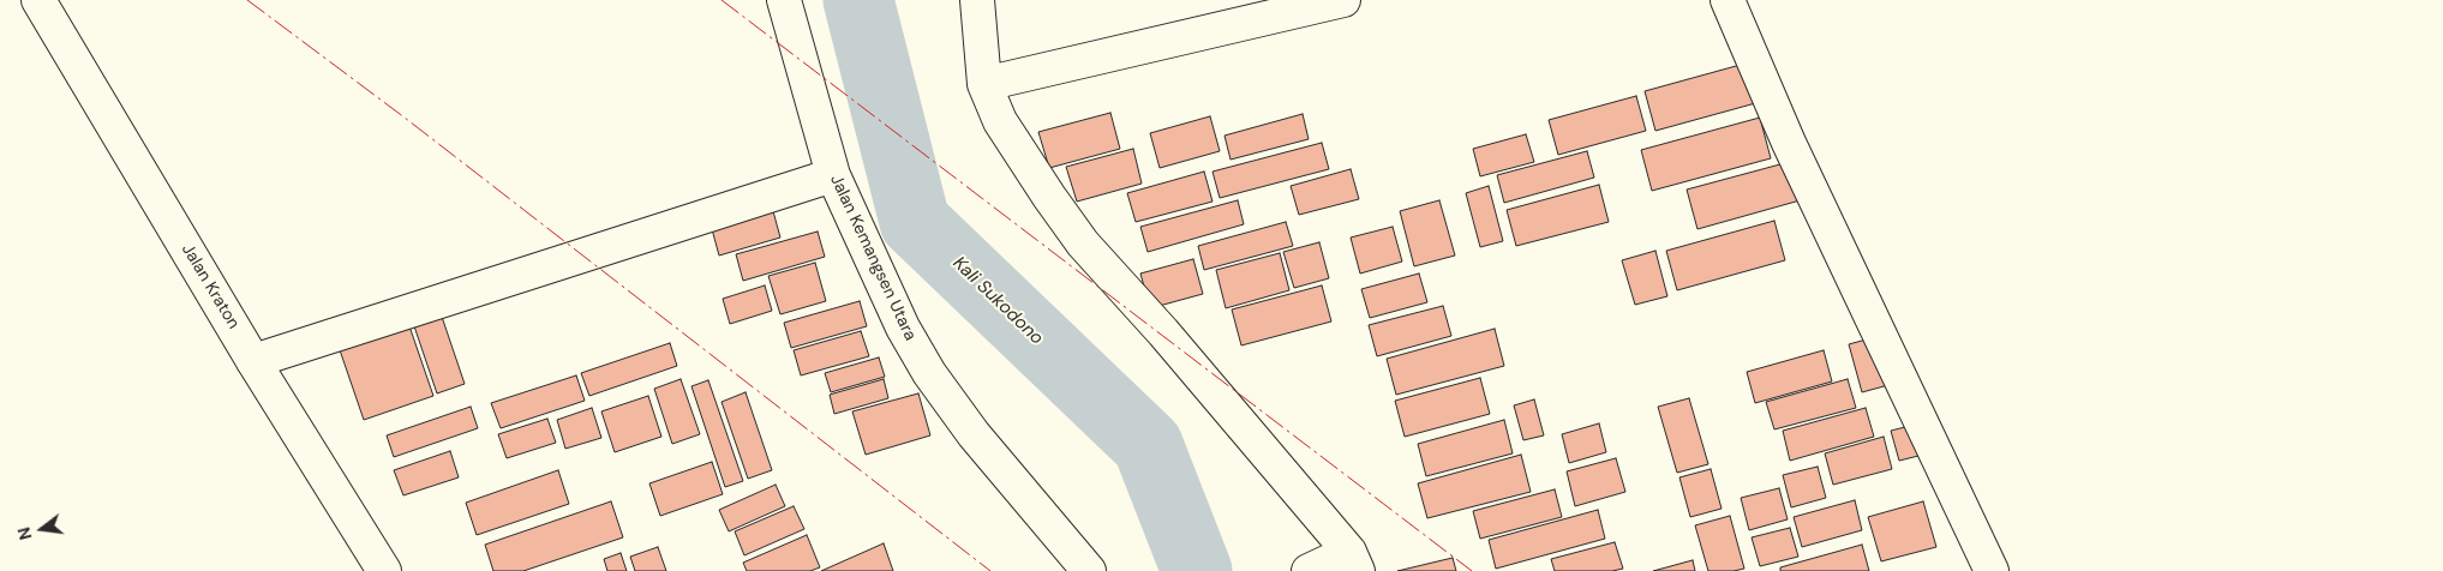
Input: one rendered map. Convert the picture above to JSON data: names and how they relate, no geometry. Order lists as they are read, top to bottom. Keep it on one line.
{"streets":{"street":["Jalan Kemangsen Utara","Jalan Kraton"]},"water":["Kali Sukodono"],"north":"left"}
